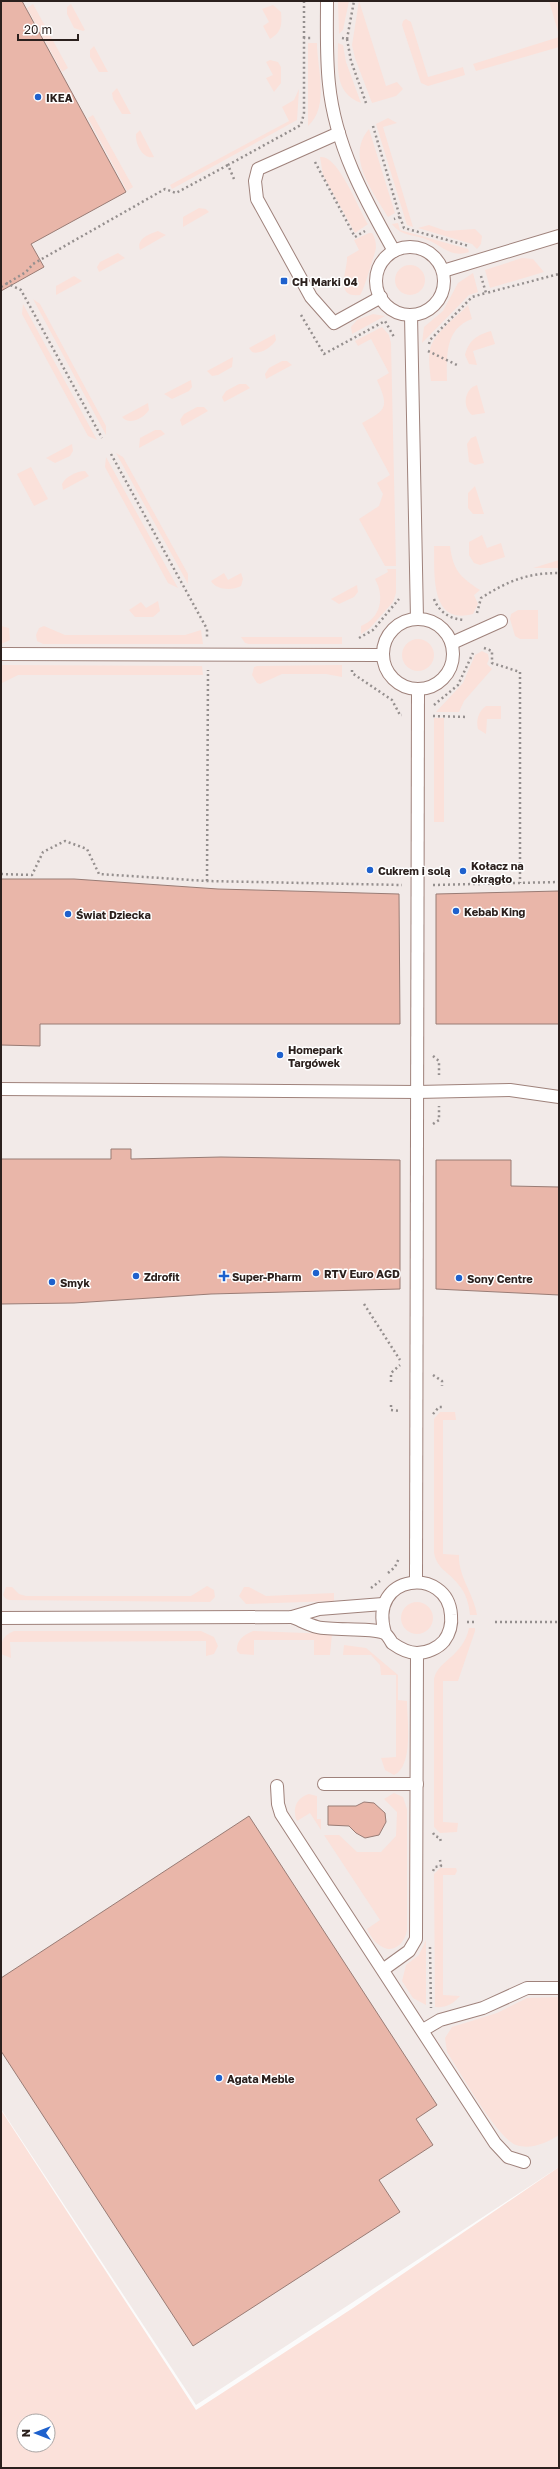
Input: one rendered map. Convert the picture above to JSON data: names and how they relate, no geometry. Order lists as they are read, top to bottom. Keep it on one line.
{"places":{"other":["IKEA","Cukrem i solą","Kołacz na okrągło","Kebab King","Świat Dziecka","Homepark Targówek","RTV Euro AGD","Zdrofit","Sony Centre","Smyk","Agata Meble"],"transit":["CH Marki 04"],"health":["Super-Pharm"]},"scale_bar":"20 m","north":"left"}
